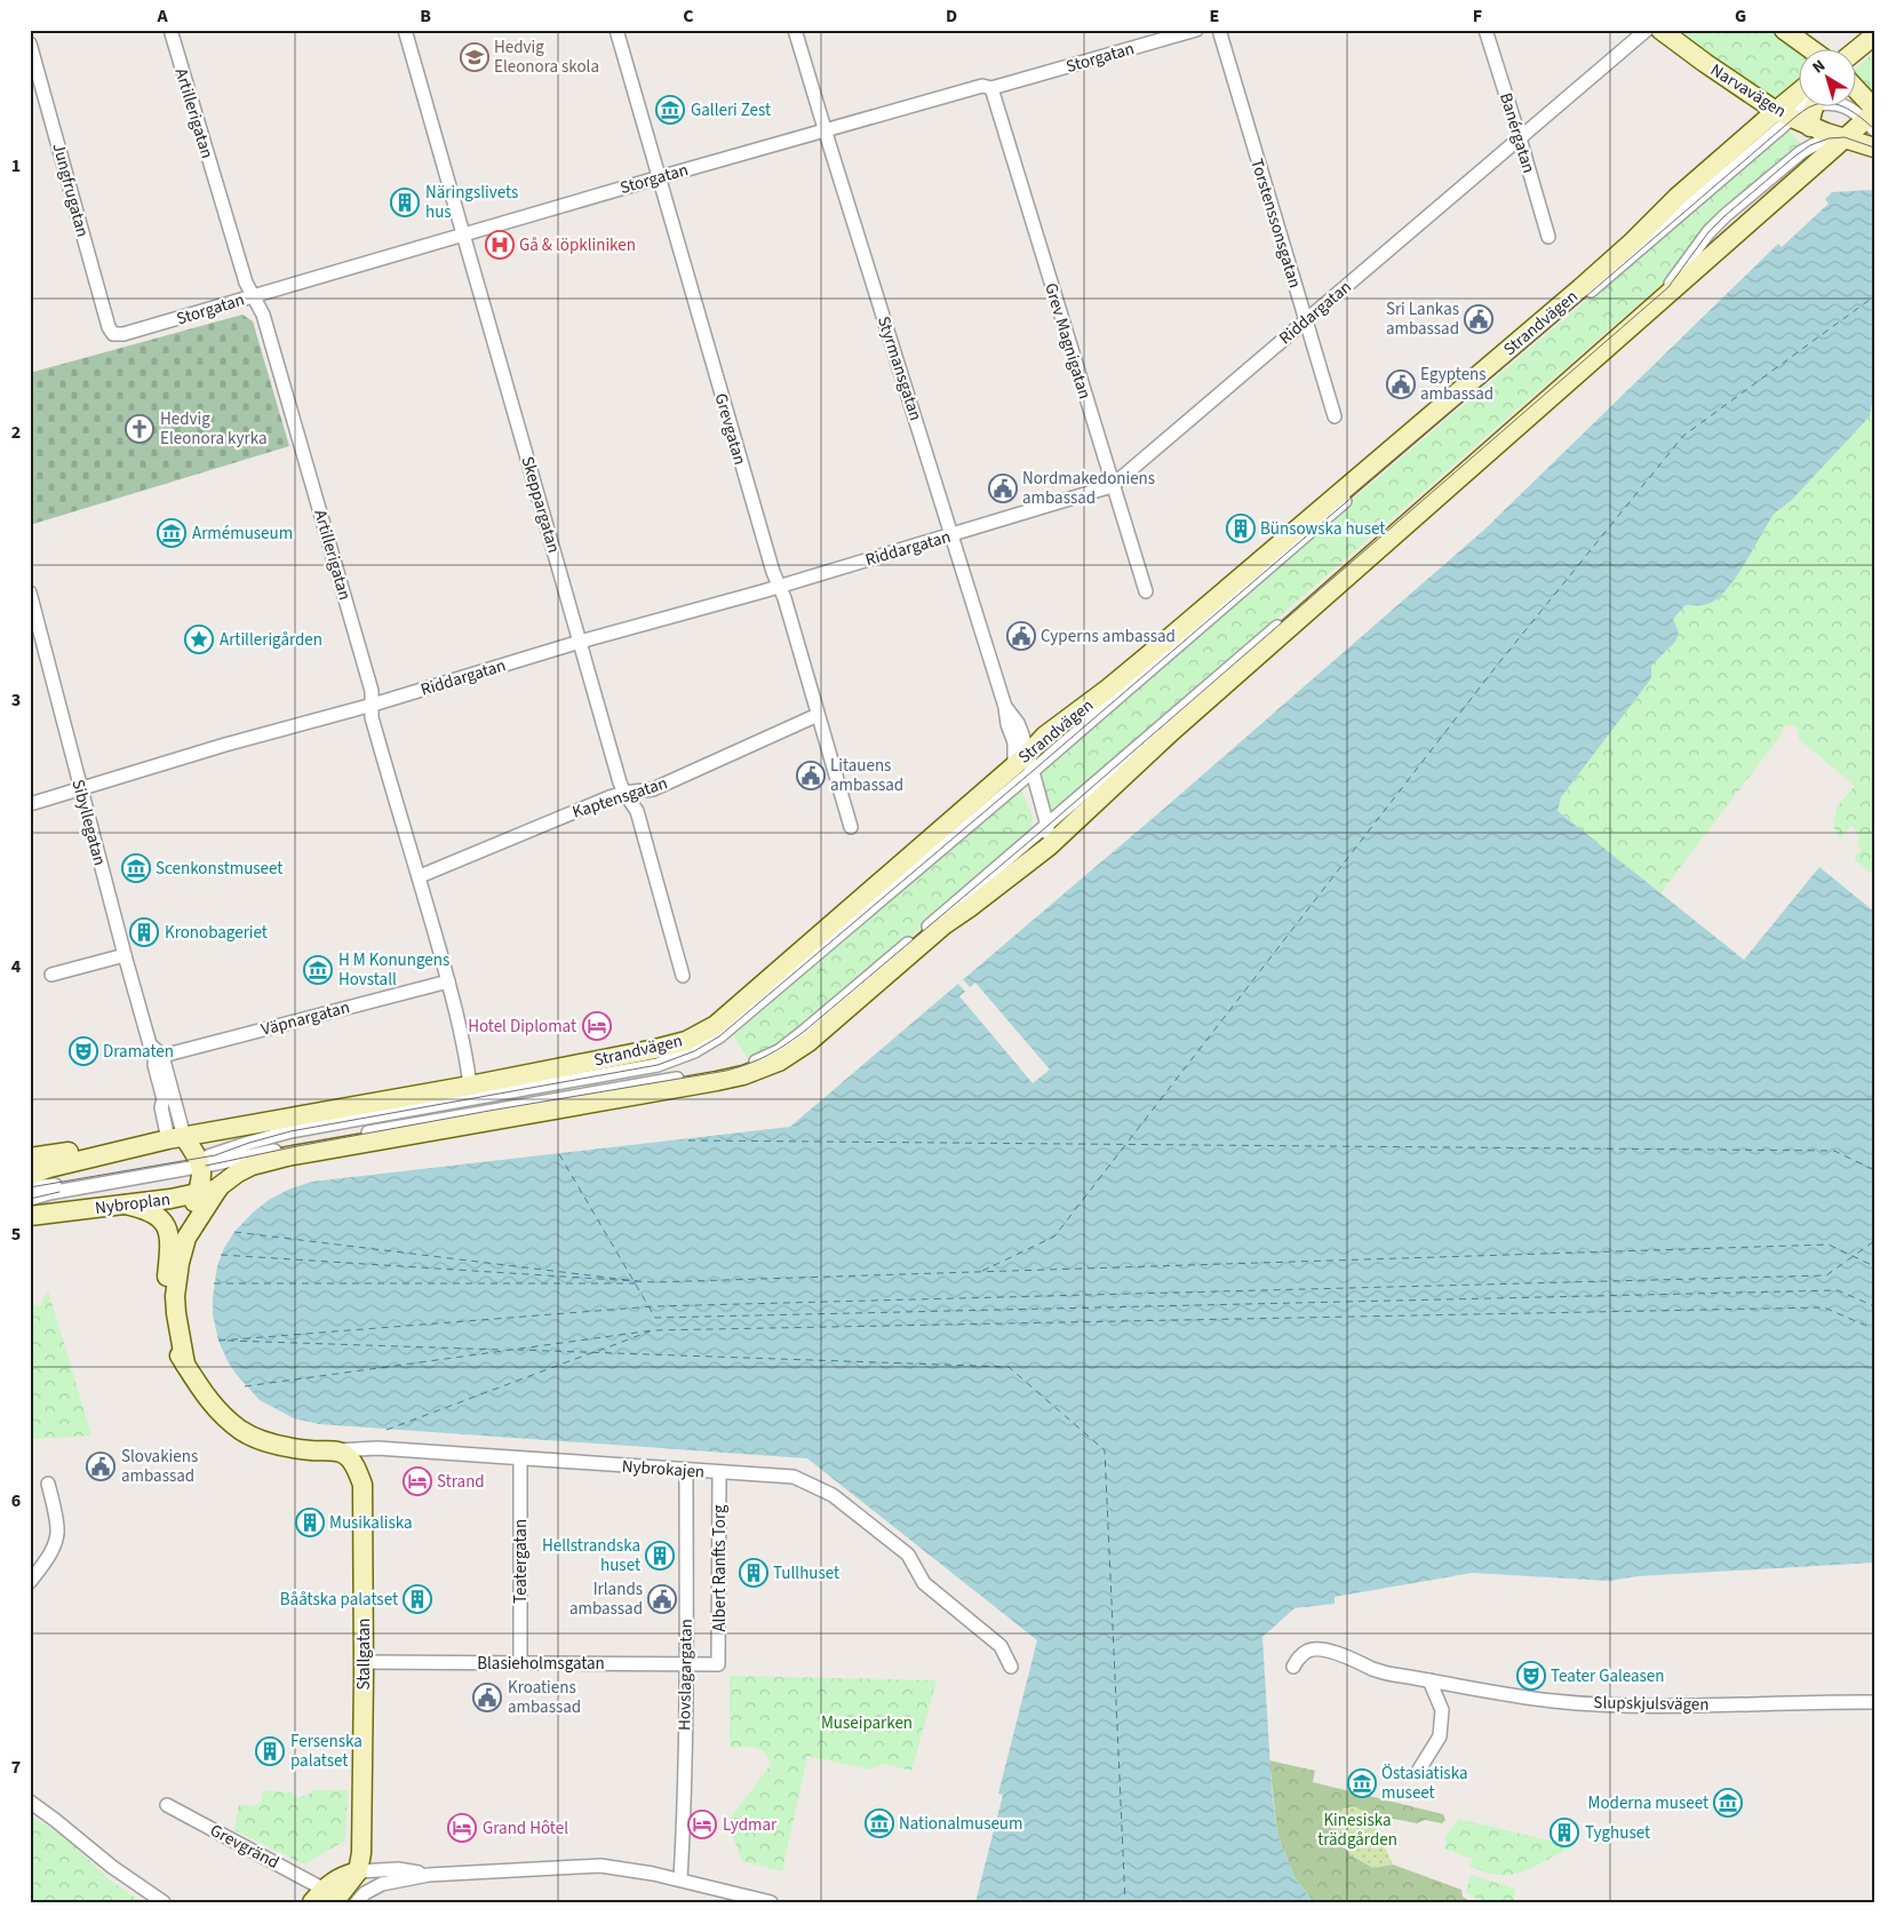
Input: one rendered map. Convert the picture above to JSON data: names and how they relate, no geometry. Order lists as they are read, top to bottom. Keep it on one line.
{"streets":{"street":["Storgatan","Narvavägen","Artillerigatan","Banérgatan","Jungfrugatan","Torstenssonsgatan","Riddargatan","Strandvägen","Grev Magnigatan","Styrmansgatan","Grevgatan","Skeppargatan","Kaptensgatan","Sibyllegatan","Väpnargatan","Nybroplan","Nybrokajen","Teatergatan","Albert Ranfts Torg","Stallgatan","Blasieholmsgatan","Hovslagargatan","Slupskjulsvägen","Grevgränd"]},"crossings":[["Storgatan","Artillerigatan"],["Storgatan","Jungfrugatan"],["Storgatan","Grev Magnigatan"],["Storgatan","Styrmansgatan"],["Storgatan","Grevgatan"],["Storgatan","Skeppargatan"],["Narvavägen","Strandvägen"],["Artillerigatan","Riddargatan"],["Artillerigatan","Strandvägen"],["Artillerigatan","Kaptensgatan"],["Artillerigatan","Väpnargatan"],["Banérgatan","Riddargatan"],["Torstenssonsgatan","Riddargatan"],["Riddargatan","Grev Magnigatan"],["Riddargatan","Styrmansgatan"],["Riddargatan","Grevgatan"],["Riddargatan","Skeppargatan"],["Riddargatan","Sibyllegatan"],["Strandvägen","Styrmansgatan"],["Strandvägen","Sibyllegatan"],["Strandvägen","Nybroplan"],["Grevgatan","Kaptensgatan"],["Skeppargatan","Kaptensgatan"],["Sibyllegatan","Väpnargatan"],["Nybroplan","Nybrokajen"],["Nybrokajen","Teatergatan"],["Nybrokajen","Albert Ranfts Torg"],["Nybrokajen","Stallgatan"],["Nybrokajen","Hovslagargatan"],["Teatergatan","Blasieholmsgatan"],["Albert Ranfts Torg","Blasieholmsgatan"],["Stallgatan","Blasieholmsgatan"],["Blasieholmsgatan","Hovslagargatan"]],"parks":["Museiparken","Kinesiska trädgården"],"places":{"school or university":["Hedvig Eleonora skola"],"museum":["Galleri Zest","Armémuseum","Scenkonstmuseet","H M Konungens Hovstall","Östasiatiska museet","Moderna museet","Nationalmuseum"],"building":["Näringslivets hus","Bünsowska huset","Kronobageriet","Musikaliska","Hellstrandska huset","Tullhuset","Bååtska palatset","Fersenska palatset","Tyghuset"],"hospital":["Gå & löpkliniken"],"public building":["Sri Lankas ambassad","Egyptens ambassad","Nordmakedoniens ambassad","Cyperns ambassad","Litauens ambassad","Slovakiens ambassad","Irlands ambassad","Kroatiens ambassad"],"church":["Hedvig Eleonora kyrka"],"place":["Artillerigården"],"hotel":["Hotel Diplomat","Strand","Lydmar","Grand Hôtel"],"theatre":["Dramaten","Teater Galeasen"]},"north":"top left","grid":{"columns":["A","B","C","D","E","F","G"],"rows":["1","2","3","4","5","6","7"]}}
